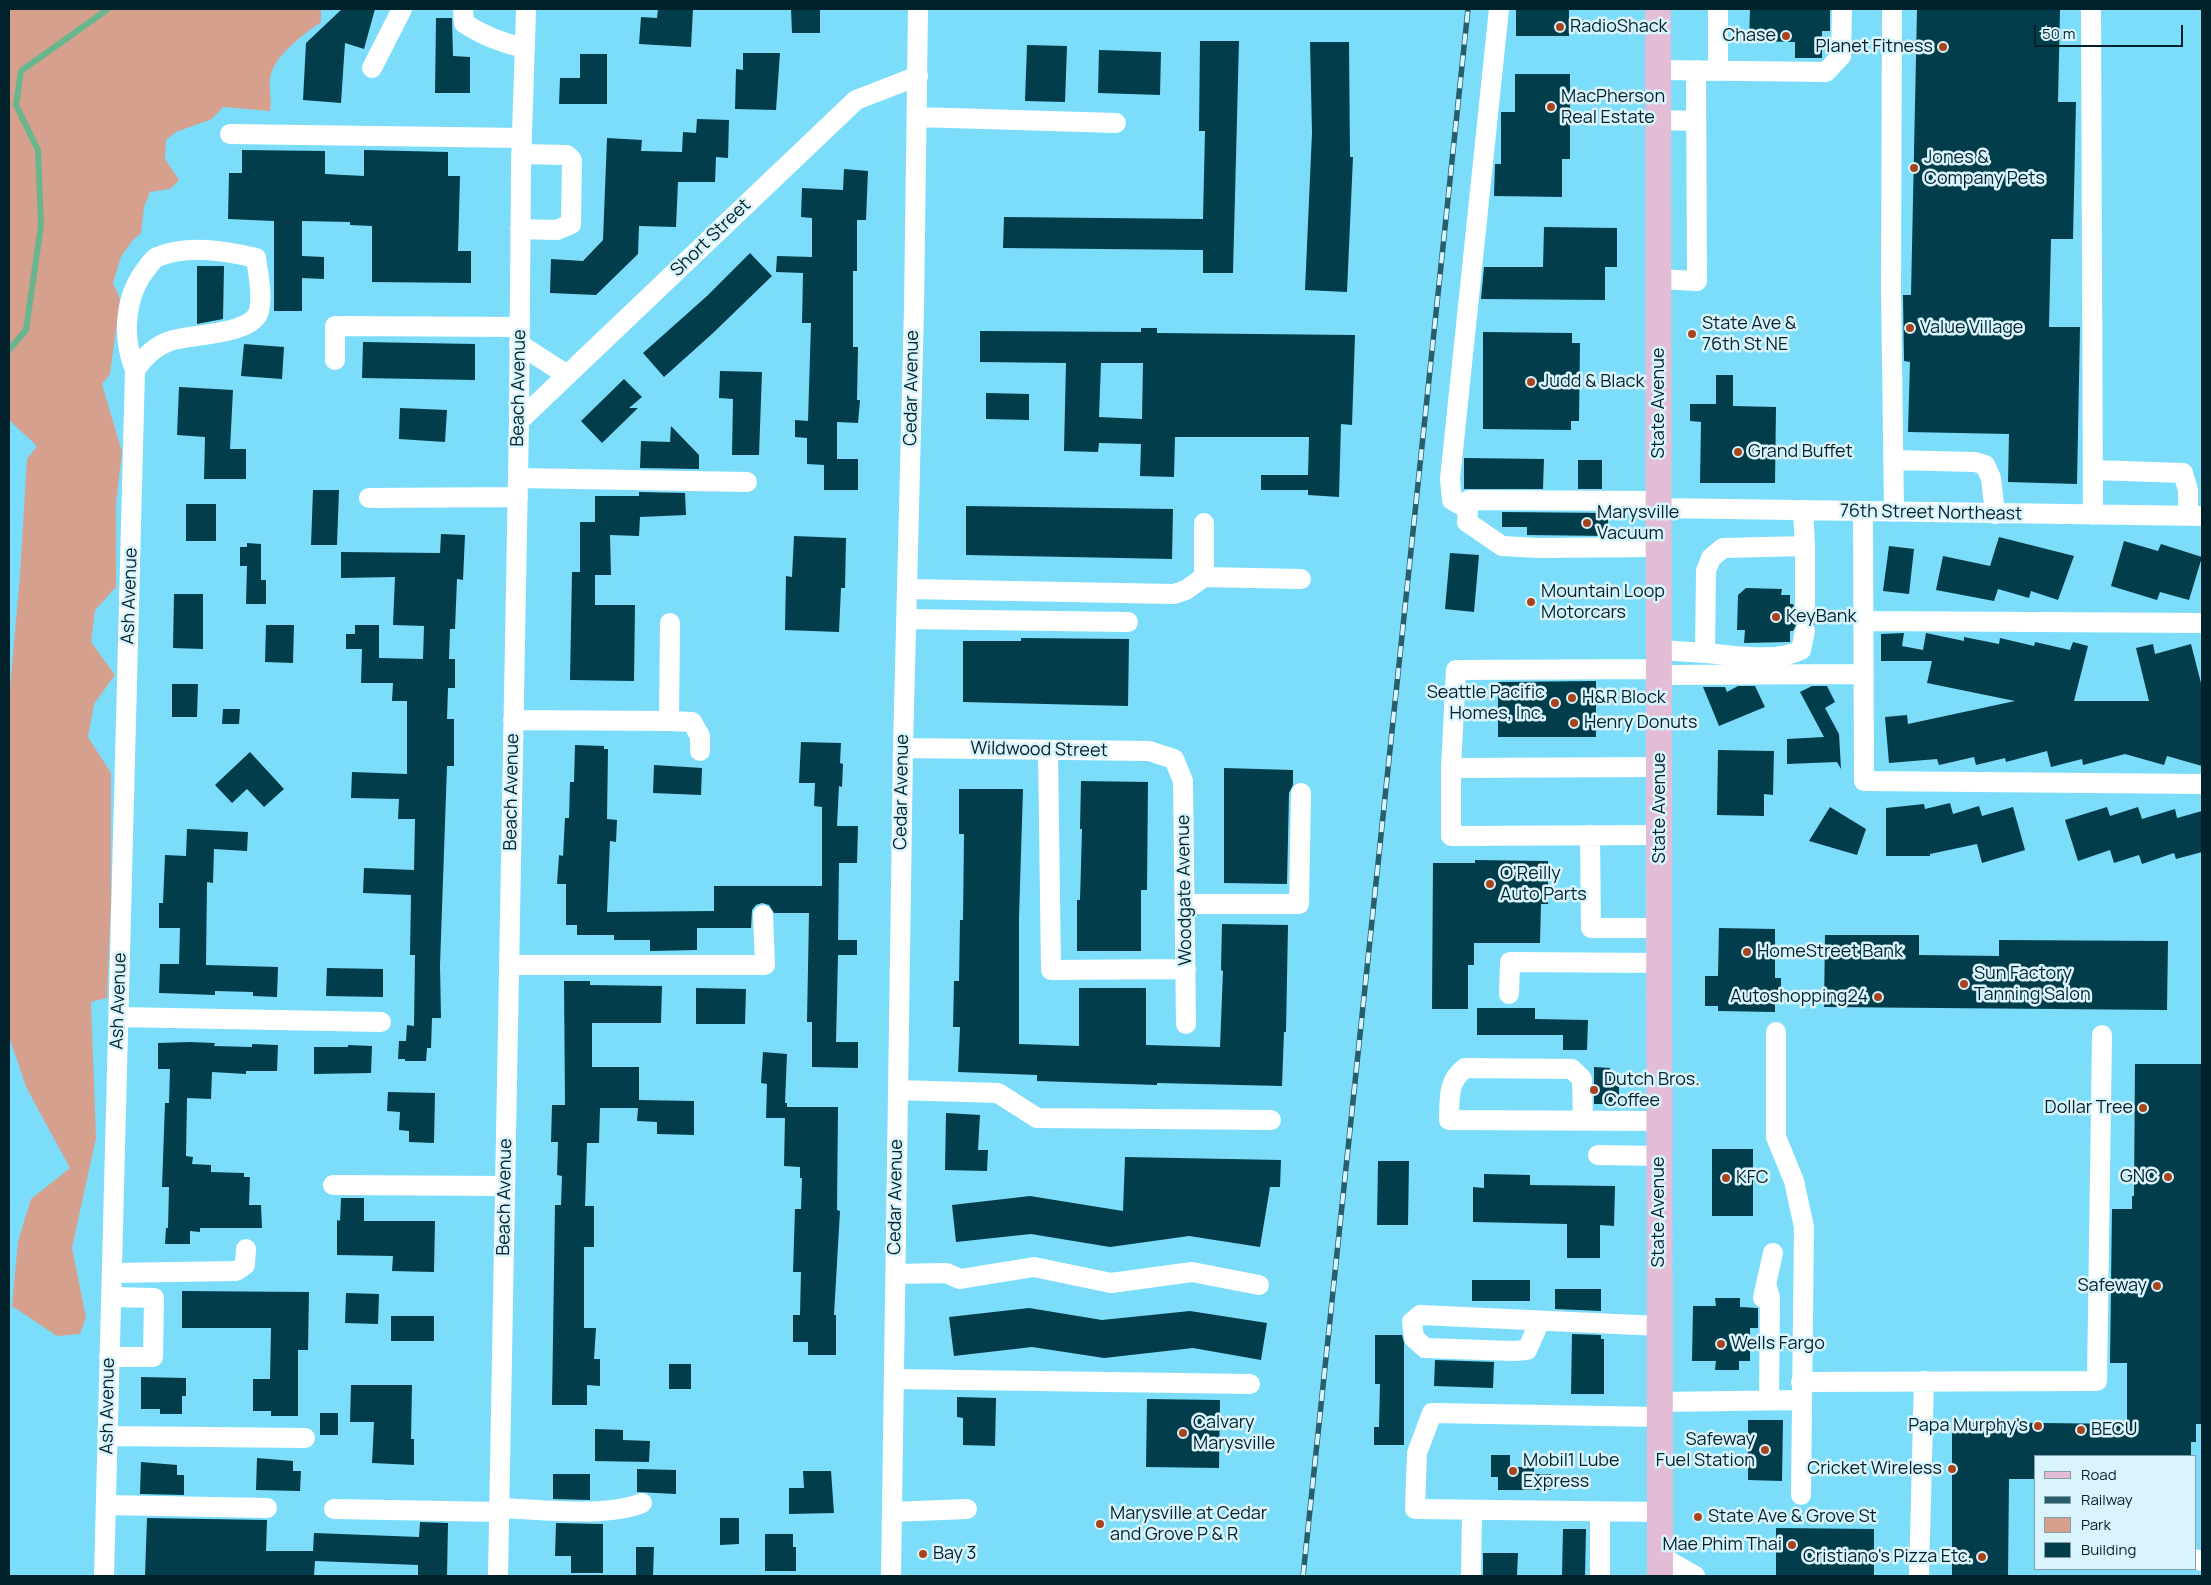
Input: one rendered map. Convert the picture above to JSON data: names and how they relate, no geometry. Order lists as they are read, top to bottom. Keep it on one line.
{"streets":{"main road":["State Avenue"],"street":["Short Street","Beach Avenue","Cedar Avenue","76th Street Northeast","Ash Avenue","Wildwood Street","Woodgate Avenue"]},"crossings":[["Short Street","Beach Avenue"],["Short Street","Cedar Avenue"],["Cedar Avenue","Wildwood Street"],["State Avenue","76th Street Northeast"],["Wildwood Street","Woodgate Avenue"]],"places":["RadioShack","Chase","Planet Fitness","MacPherson Real Estate","Jones & Company Pets","Value Village","State Ave & 76th St NE","Judd & Black","Grand Buffet","Marysville Vacuum","Mountain Loop Motorcars","KeyBank","H&R Block","Seattle Pacific Homes, Inc.","Henry Donuts","O'Reilly Auto Parts","HomeStreet Bank","Sun Factory Tanning Salon","Autoshopping24","Dutch Bros. Coffee","Dollar Tree","GNC","KFC","Safeway","Wells Fargo","Papa Murphy's","BECU","Calvary Marysville","Safeway Fuel Station","Cricket Wireless","Mobil1 Lube Express","State Ave & Grove St","Marysville at Cedar and Grove P & R","Mae Phim Thai","Bay 3","Cristiano's Pizza Etc."],"legend":["Road","Railway","Park","Building"],"scale_bar":"50 m"}
